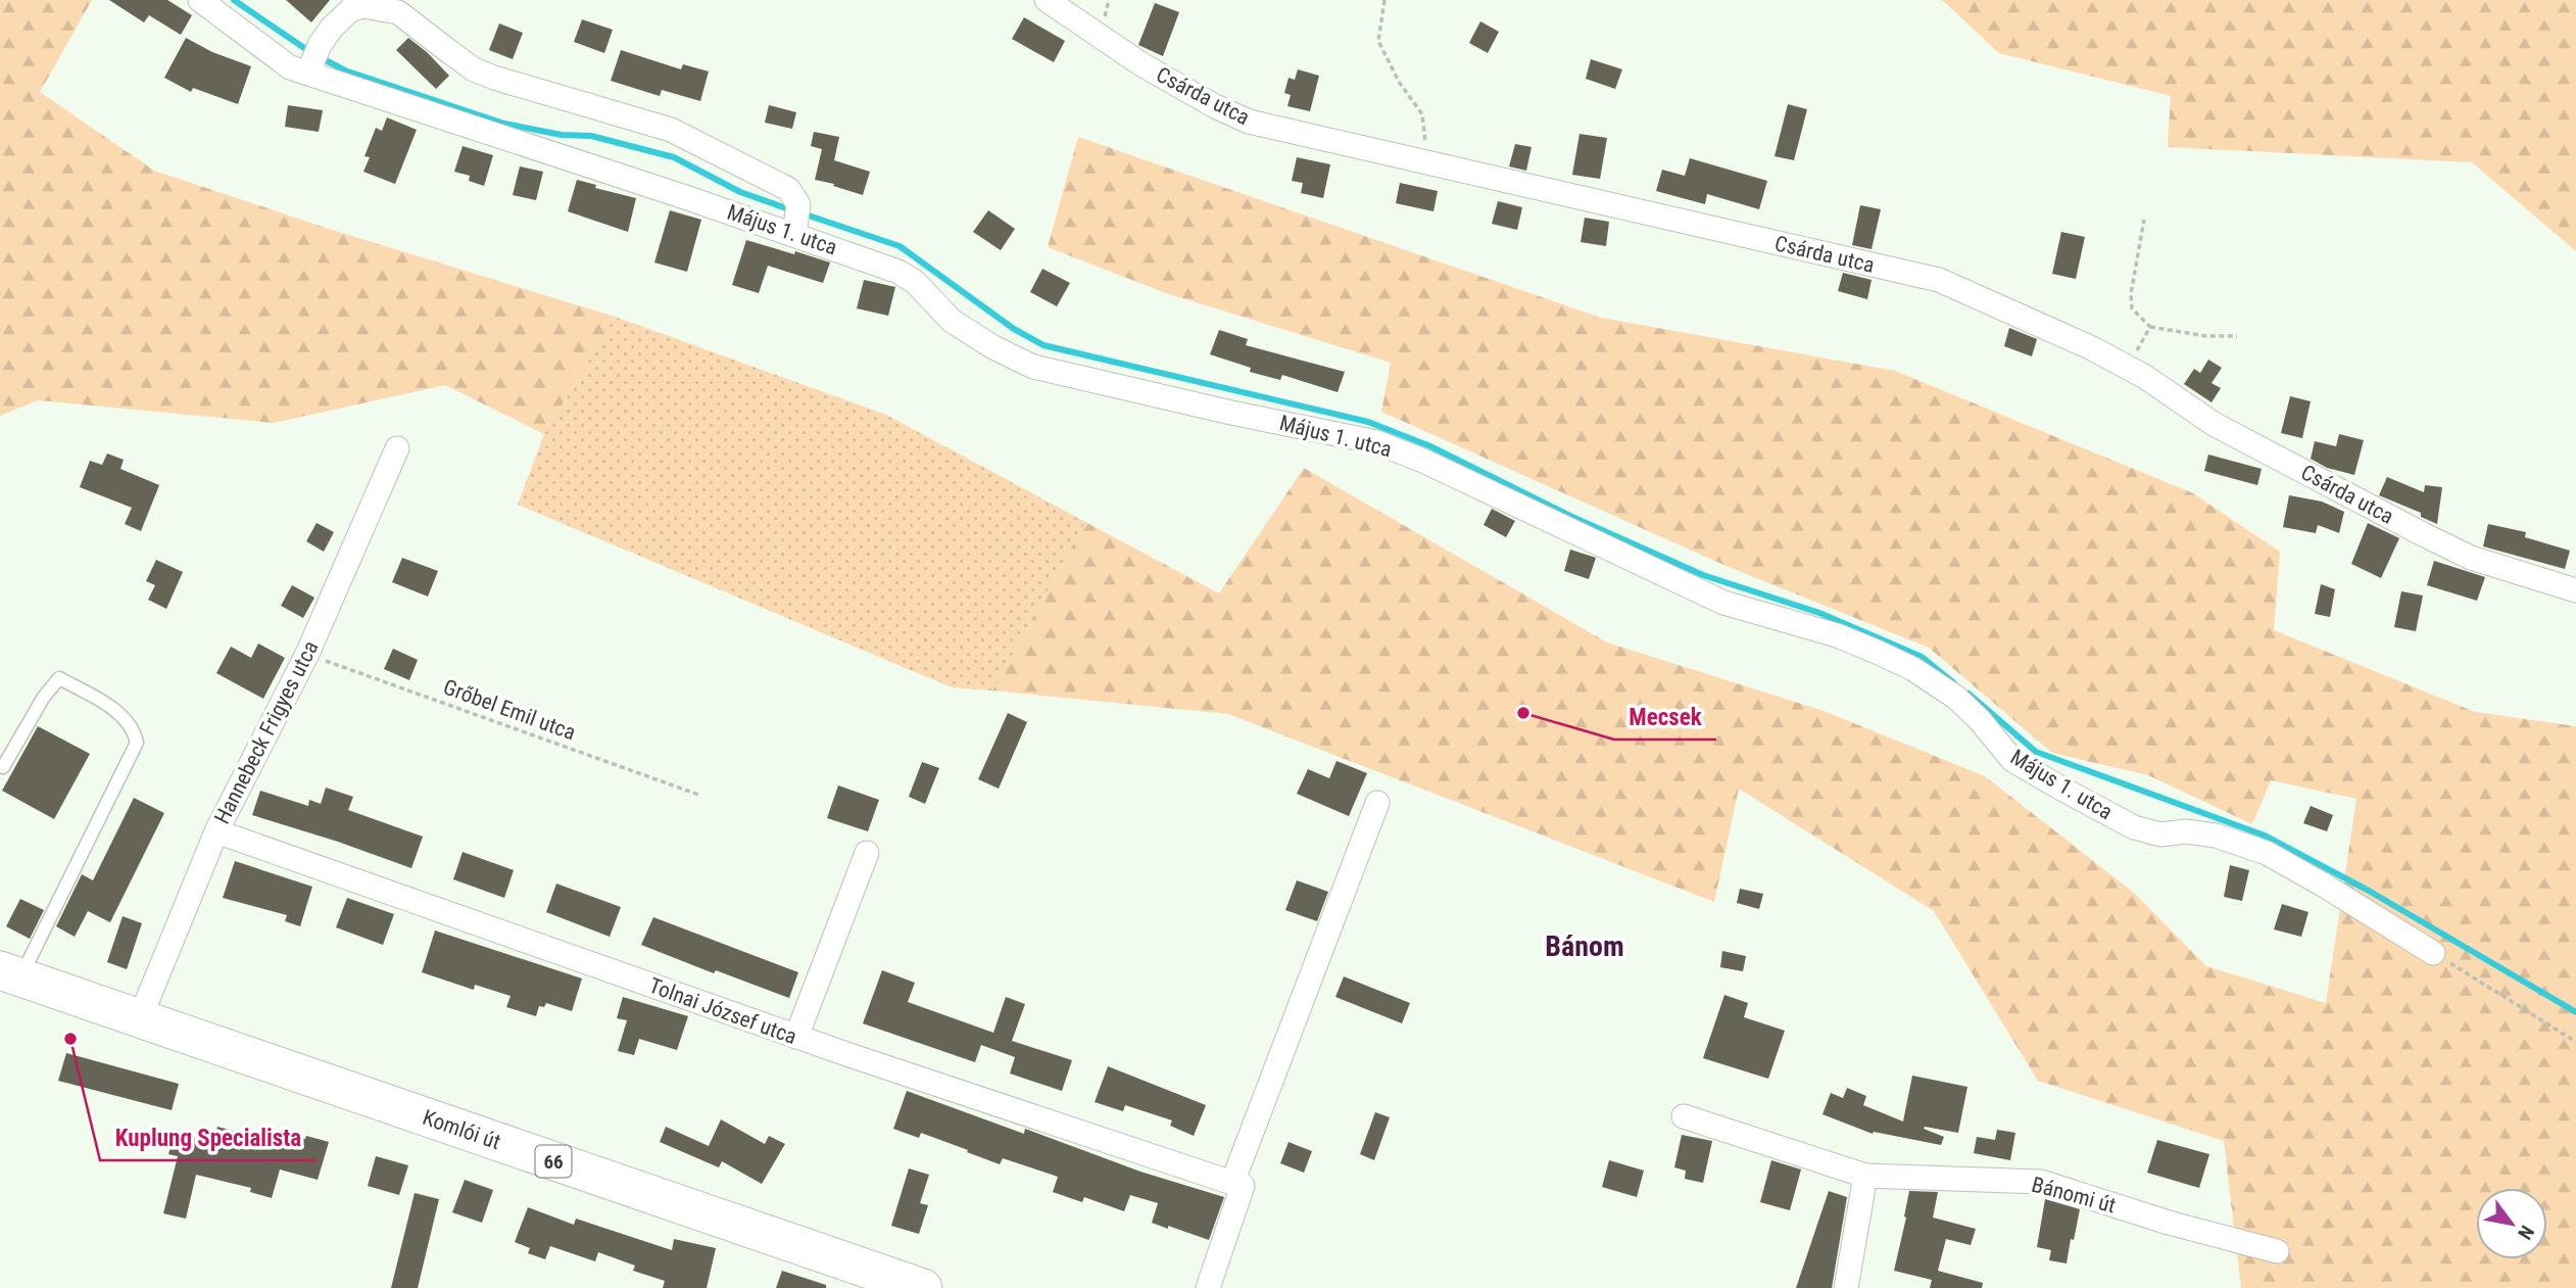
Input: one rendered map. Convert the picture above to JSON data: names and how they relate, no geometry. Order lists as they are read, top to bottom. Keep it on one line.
{"streets":{"main road":["Komlói út","66"],"street":["Csárda utca","Május 1. utca","Hannebeck Frigyes utca","Tolnai József utca","Bánomi út"],"path":["Grőbel Emil utca"]},"crossings":[["Grőbel Emil utca","Hannebeck Frigyes utca"],["Hannebeck Frigyes utca","Tolnai József utca"],["Hannebeck Frigyes utca","Komlói út"]],"districts":["Bánom"],"places":["Mecsek","Kuplung Specialista"],"north":"bottom right"}
